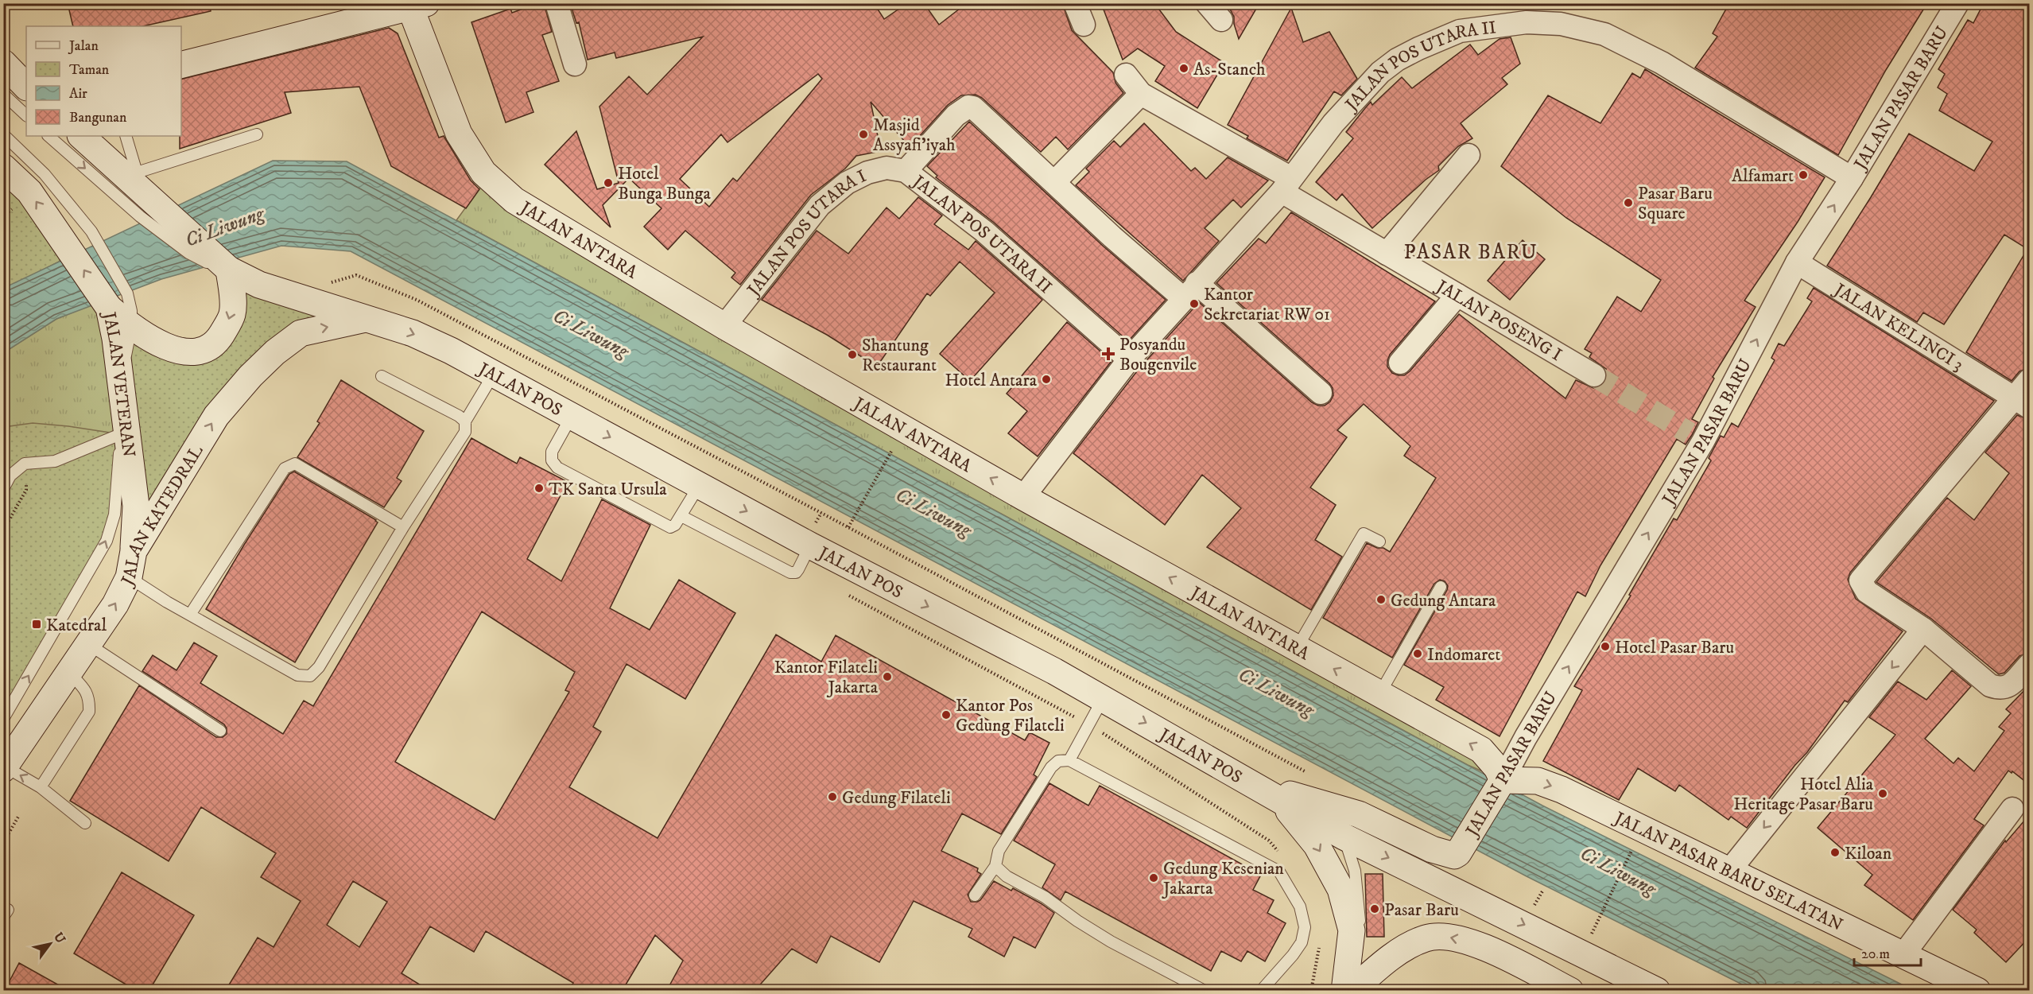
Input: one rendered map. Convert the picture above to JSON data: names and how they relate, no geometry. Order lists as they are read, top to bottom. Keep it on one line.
{"streets":{"main road":["JALAN PASAR BARU","JALAN ANTARA","JALAN VETERAN","JALAN POS","JALAN KATEDRAL","JALAN PASAR BARU SELATAN"],"street":["JALAN POS UTARA II","JALAN POS UTARA I","JALAN POSENG I","JALAN KELINCI 3"]},"crossings":[["JALAN POS UTARA II","JALAN PASAR BARU"],["JALAN POS UTARA II","JALAN POS UTARA I"],["JALAN POS UTARA II","JALAN ANTARA"],["JALAN POS UTARA II","JALAN POSENG I"],["JALAN PASAR BARU","JALAN ANTARA"],["JALAN PASAR BARU","JALAN KELINCI 3"],["JALAN PASAR BARU","JALAN POS"],["JALAN PASAR BARU","JALAN PASAR BARU SELATAN"],["JALAN POS UTARA I","JALAN ANTARA"],["JALAN ANTARA","JALAN PASAR BARU SELATAN"],["JALAN VETERAN","JALAN KATEDRAL"],["JALAN POS","JALAN KATEDRAL"]],"one_way":["JALAN PASAR BARU","JALAN ANTARA","JALAN VETERAN","JALAN POS","JALAN KATEDRAL","JALAN PASAR BARU SELATAN"],"districts":["PASAR BARU"],"water":["Ci Liwung"],"places":{"other":["As-Stanch","Masjid Assyafi'iyah","Alfamart","Hotel Bunga Bunga","Pasar Baru Square","Kantor Sekretariat RW 01","Shantung Restaurant","Hotel Antara","TK Santa Ursula","Gedung Antara","Hotel Pasar Baru","Indomaret","Kantor Filateli Jakarta","Kantor Pos Gedung Filateli","Hotel Alia Heritage Pasar Baru","Gedung Filateli","Kiloan","Gedung Kesenian Jakarta","Pasar Baru"],"health":["Posyandu Bougenvile"],"transit":["Katedral"]},"legend":["Jalan","Taman","Air","Bangunan"],"scale_bar":"20 m","north":"top right"}
